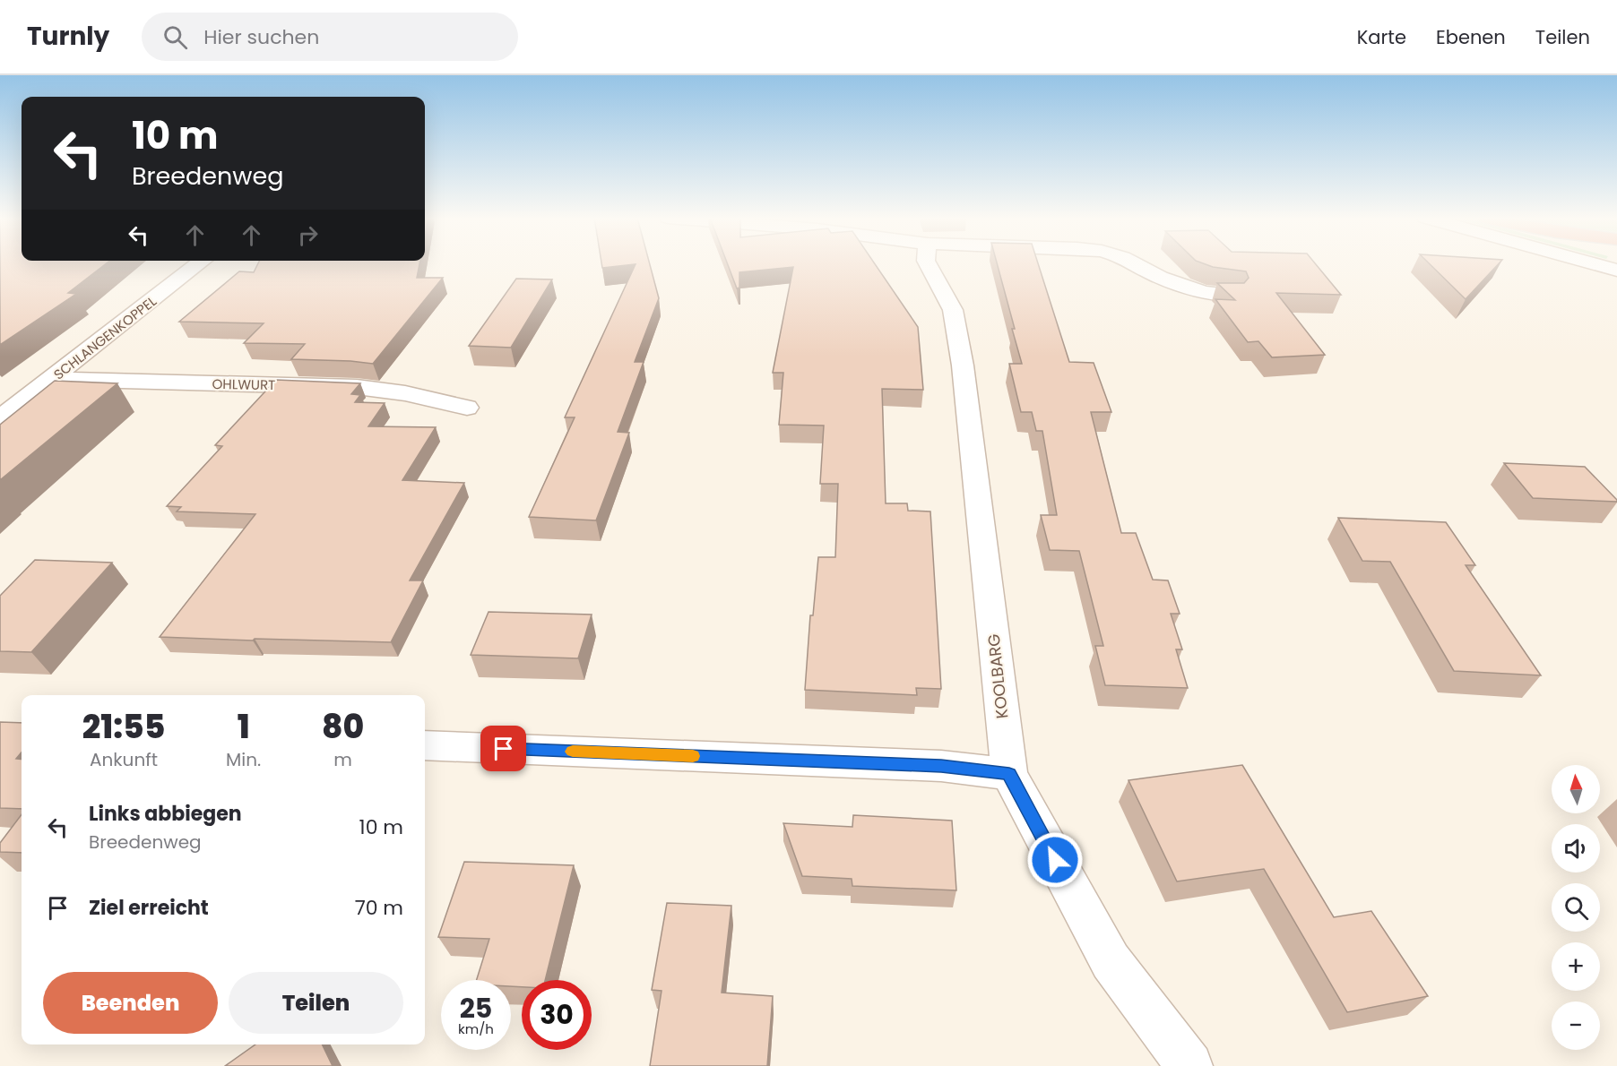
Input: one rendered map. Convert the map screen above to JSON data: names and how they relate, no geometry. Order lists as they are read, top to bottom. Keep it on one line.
{"streets":{"street":["SCHLANGENKOPPEL","OHLWURT","KOOLBARG"]},"crossings":[["SCHLANGENKOPPEL","OHLWURT"]],"north":"top","page":{"header":"Turnly","search":"Hier suchen","nav":["Karte","Ebenen","Teilen"],"turn":["10 m","Breedenweg"],"eta":["21:55","Ankunft","1","Min.","80","m"],"map_buttons":["+","−"],"list":[{"name":"Links abbiegen","note":"Breedenweg","value":"10 m"},{"name":"Ziel erreicht","value":"70 m"}],"buttons":["Beenden","Teilen"],"speed":"25 km/h","limit":"30"}}
